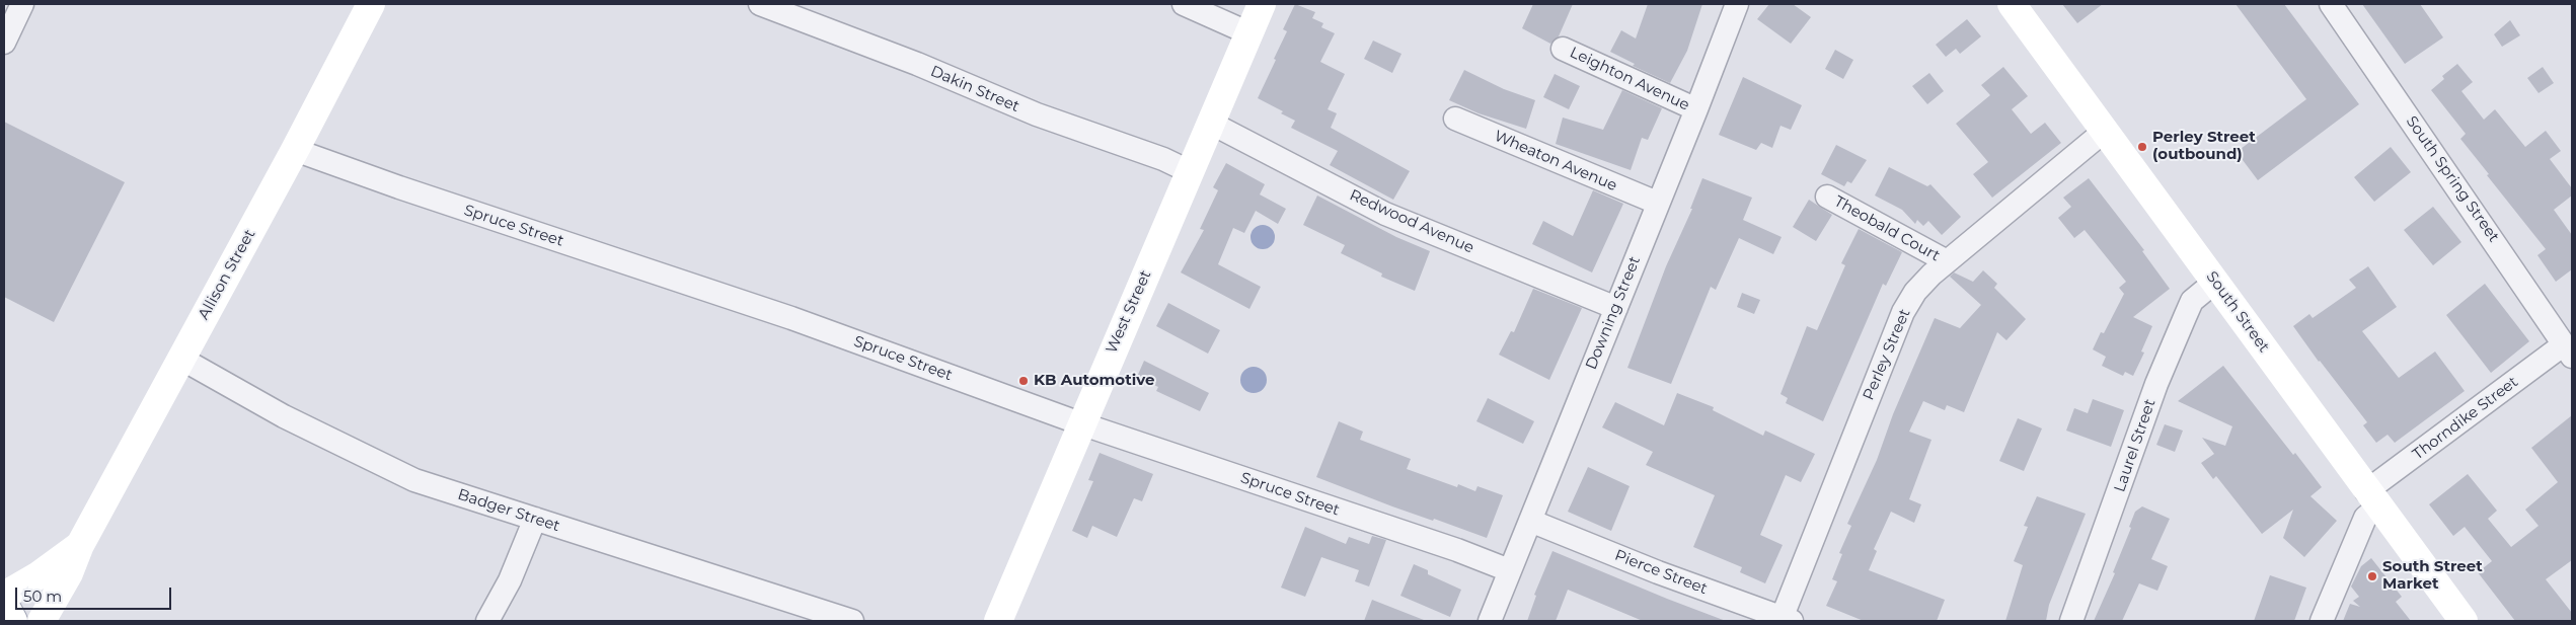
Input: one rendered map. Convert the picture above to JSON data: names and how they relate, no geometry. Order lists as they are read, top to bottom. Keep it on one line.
{"streets":{"street":["Leighton Avenue","Dakin Street","Wheaton Avenue","South Spring Street","Redwood Avenue","Spruce Street","Theobald Court","Allison Street","West Street","South Street","Downing Street","Perley Street","Thorndike Street","Laurel Street","Badger Street","Pierce Street"]},"crossings":[["Leighton Avenue","Downing Street"],["Dakin Street","West Street"],["Wheaton Avenue","Downing Street"],["South Spring Street","Thorndike Street"],["Redwood Avenue","West Street"],["Redwood Avenue","Downing Street"],["Spruce Street","Allison Street"],["Spruce Street","West Street"],["Spruce Street","Downing Street"],["Theobald Court","Perley Street"],["Allison Street","Badger Street"],["South Street","Perley Street"],["South Street","Thorndike Street"],["South Street","Laurel Street"],["Downing Street","Pierce Street"],["Perley Street","Pierce Street"]],"places":["Perley Street (outbound)","KB Automotive","South Street Market"],"scale_bar":"50 m"}
